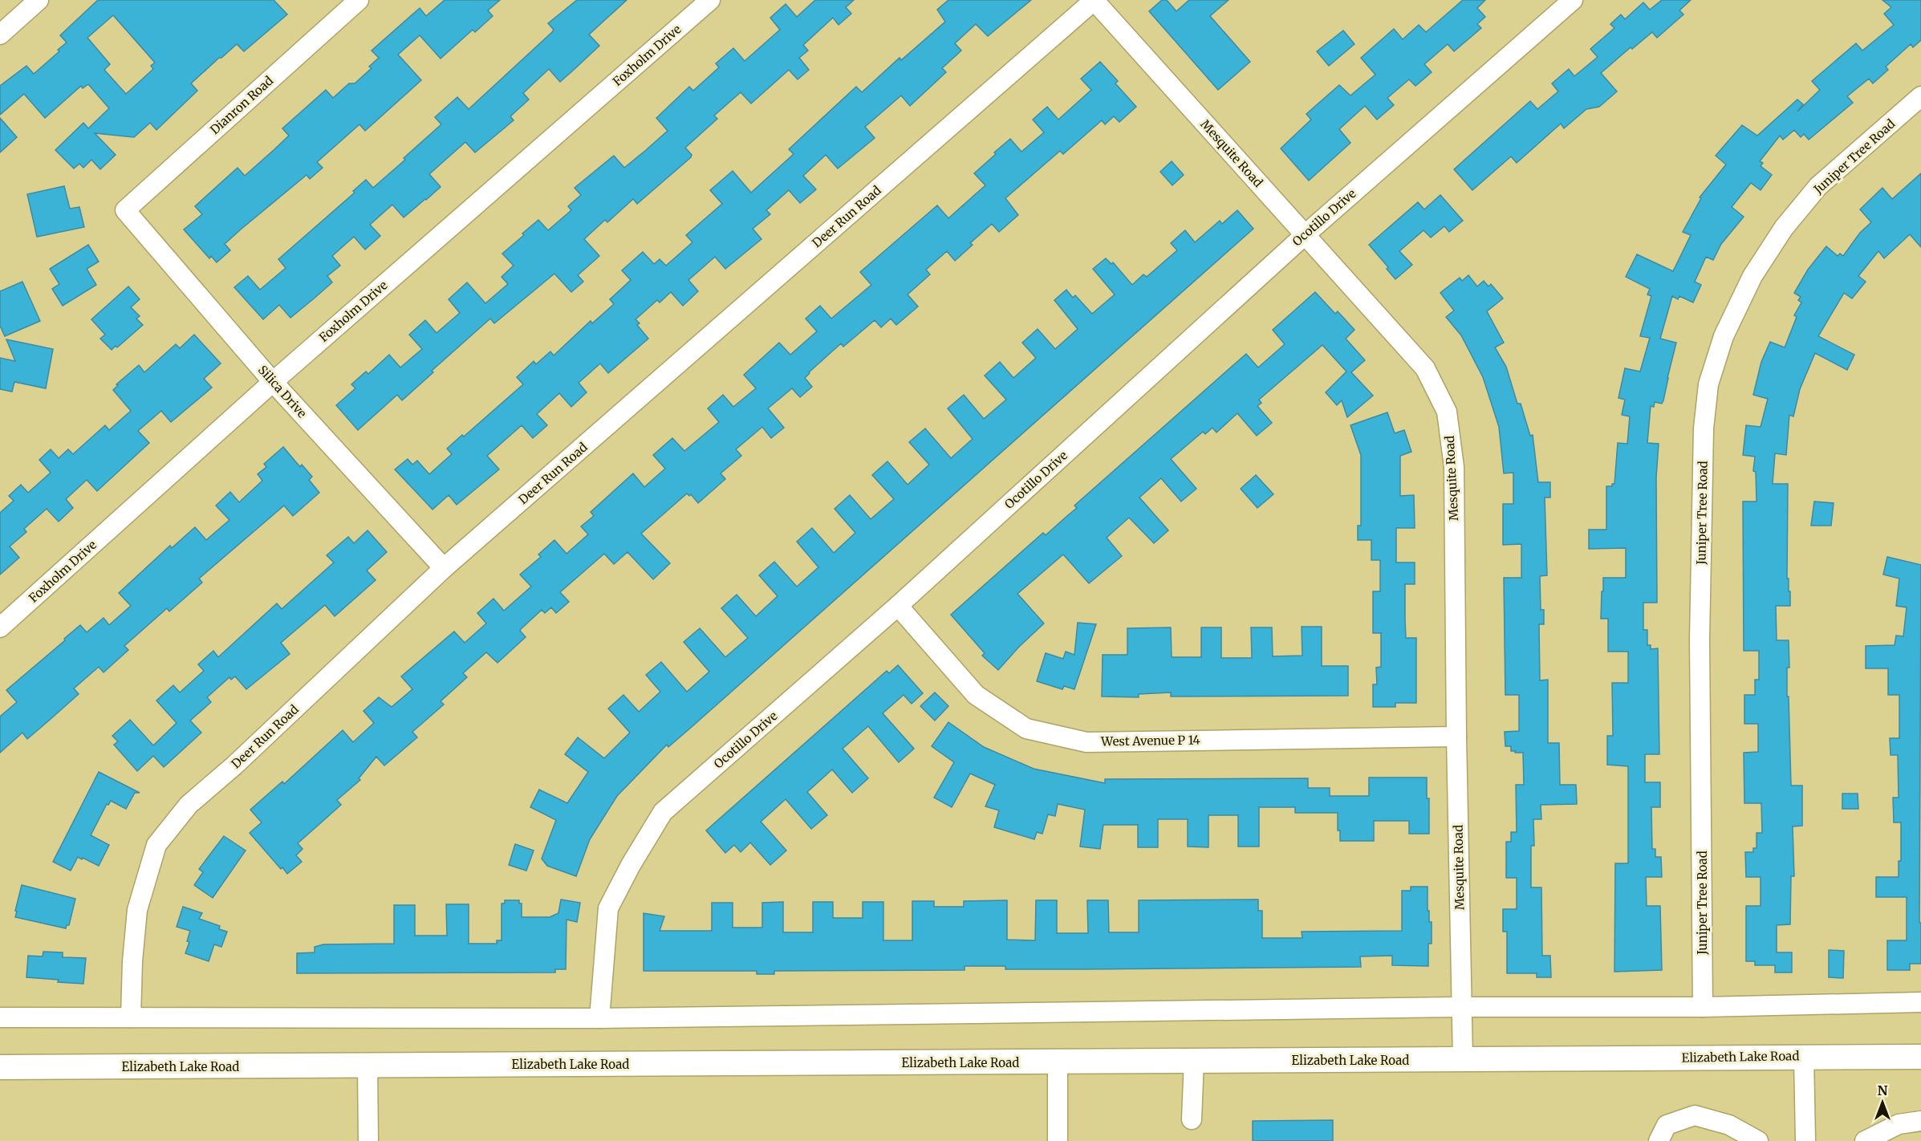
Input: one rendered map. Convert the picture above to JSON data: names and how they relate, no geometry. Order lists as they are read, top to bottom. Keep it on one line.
{"streets":{"main road":["Elizabeth Lake Road"],"street":["Foxholm Drive","Dianron Road","Mesquite Road","Juniper Tree Road","Deer Run Road","Ocotillo Drive","Silica Drive","West Avenue P 14"]},"crossings":[["Foxholm Drive","Silica Drive"],["Dianron Road","Silica Drive"],["Mesquite Road","Deer Run Road"],["Mesquite Road","Ocotillo Drive"],["Mesquite Road","West Avenue P 14"],["Mesquite Road","Elizabeth Lake Road"],["Deer Run Road","Silica Drive"],["Ocotillo Drive","West Avenue P 14"]],"north":"top"}
